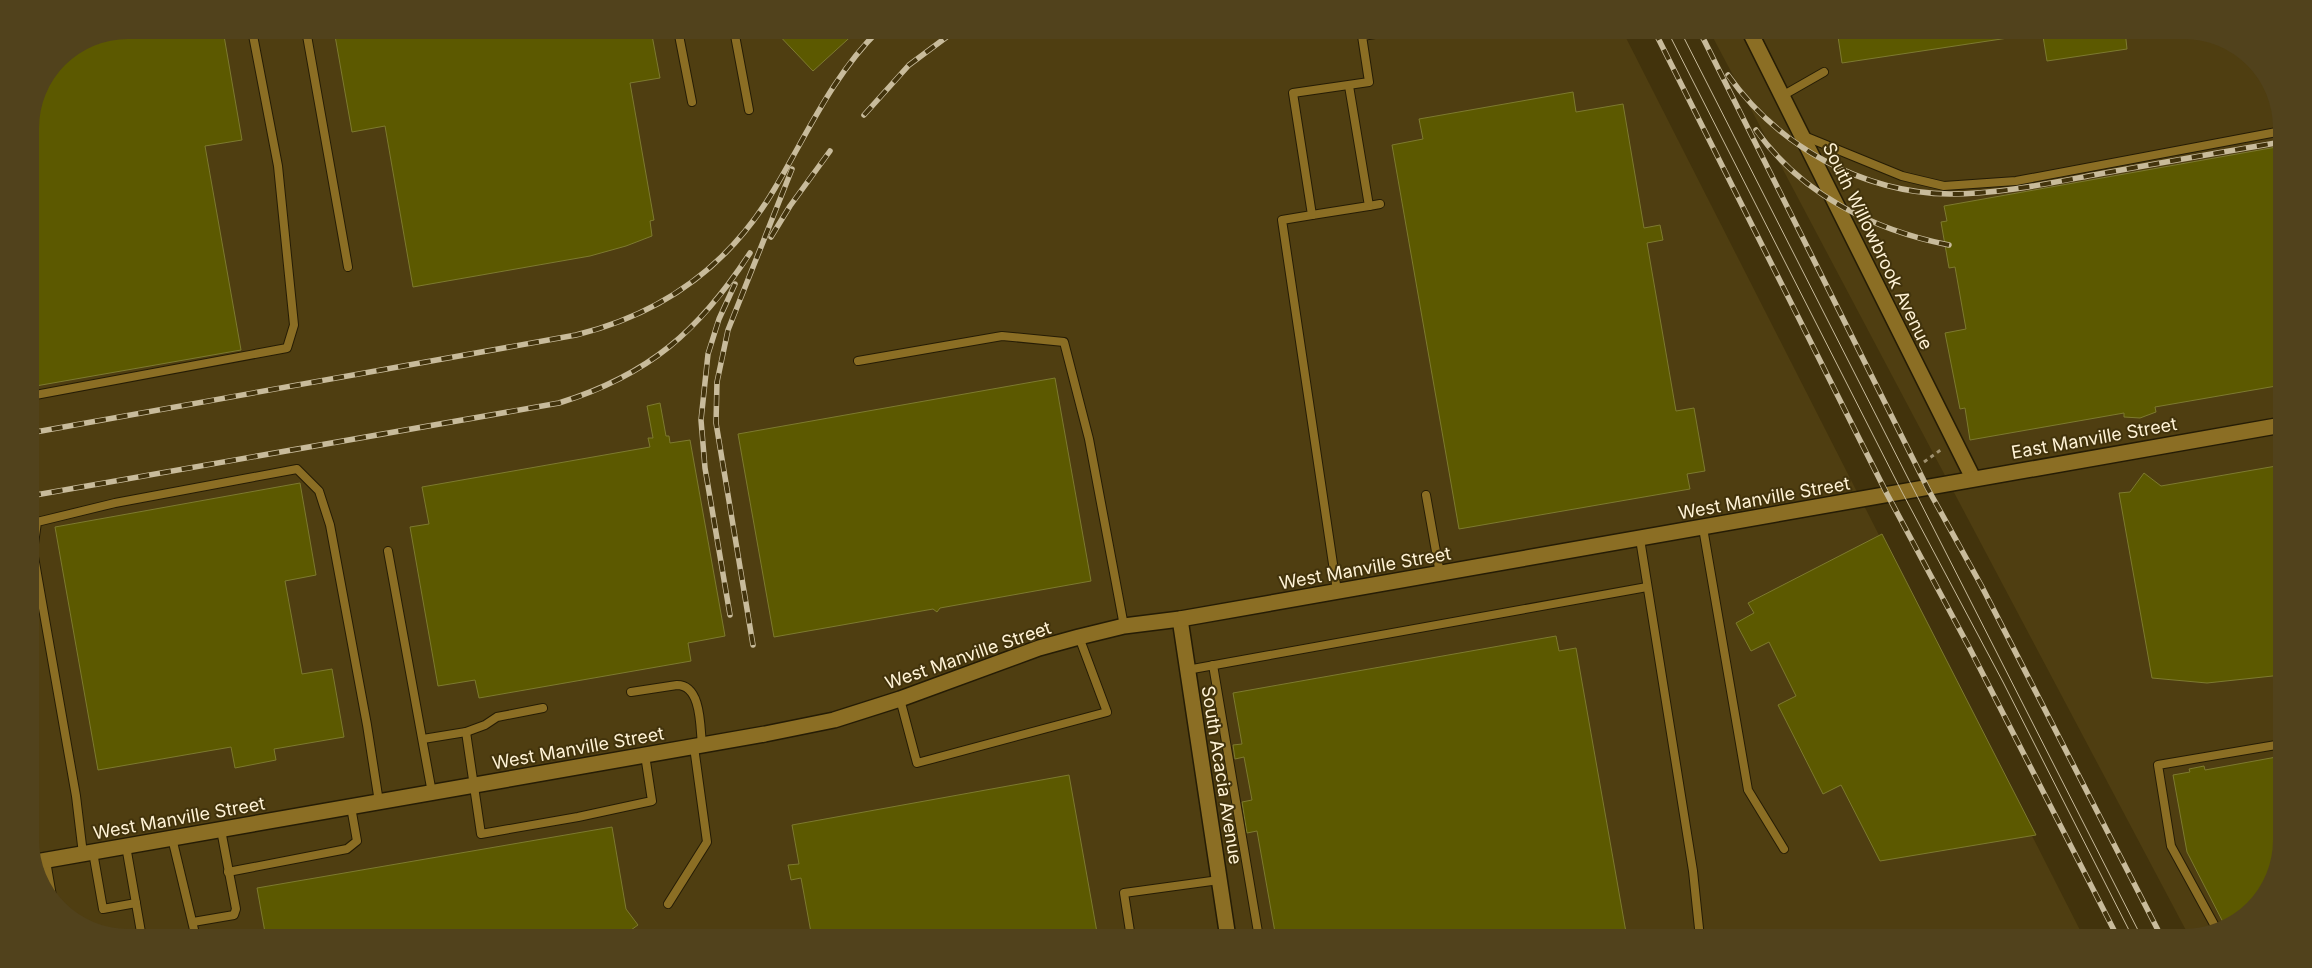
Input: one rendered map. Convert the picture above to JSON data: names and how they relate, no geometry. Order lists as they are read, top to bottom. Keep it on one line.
{"streets":{"street":["South Willowbrook Avenue","East Manville Street","West Manville Street","South Acacia Avenue"]},"crossings":[["South Willowbrook Avenue","East Manville Street"],["East Manville Street","West Manville Street"],["West Manville Street","South Acacia Avenue"]]}
